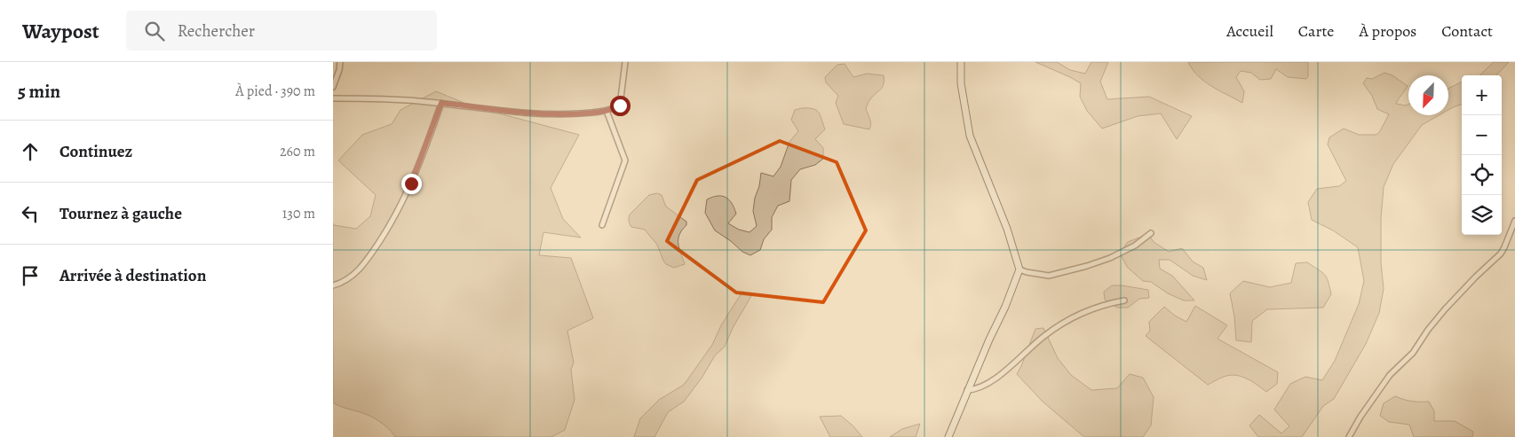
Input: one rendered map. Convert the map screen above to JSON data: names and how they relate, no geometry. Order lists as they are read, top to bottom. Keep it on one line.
{"north":"bottom left","page":{"header":"Waypost","search":"Rechercher","nav":["Accueil","Carte","À propos","Contact"],"heading":["5 min","À pied · 390 m"],"map_buttons":["+","−"],"list":[["Continuez","260 m"],["Tournez à gauche","130 m"],"Arrivée à destination"]}}
